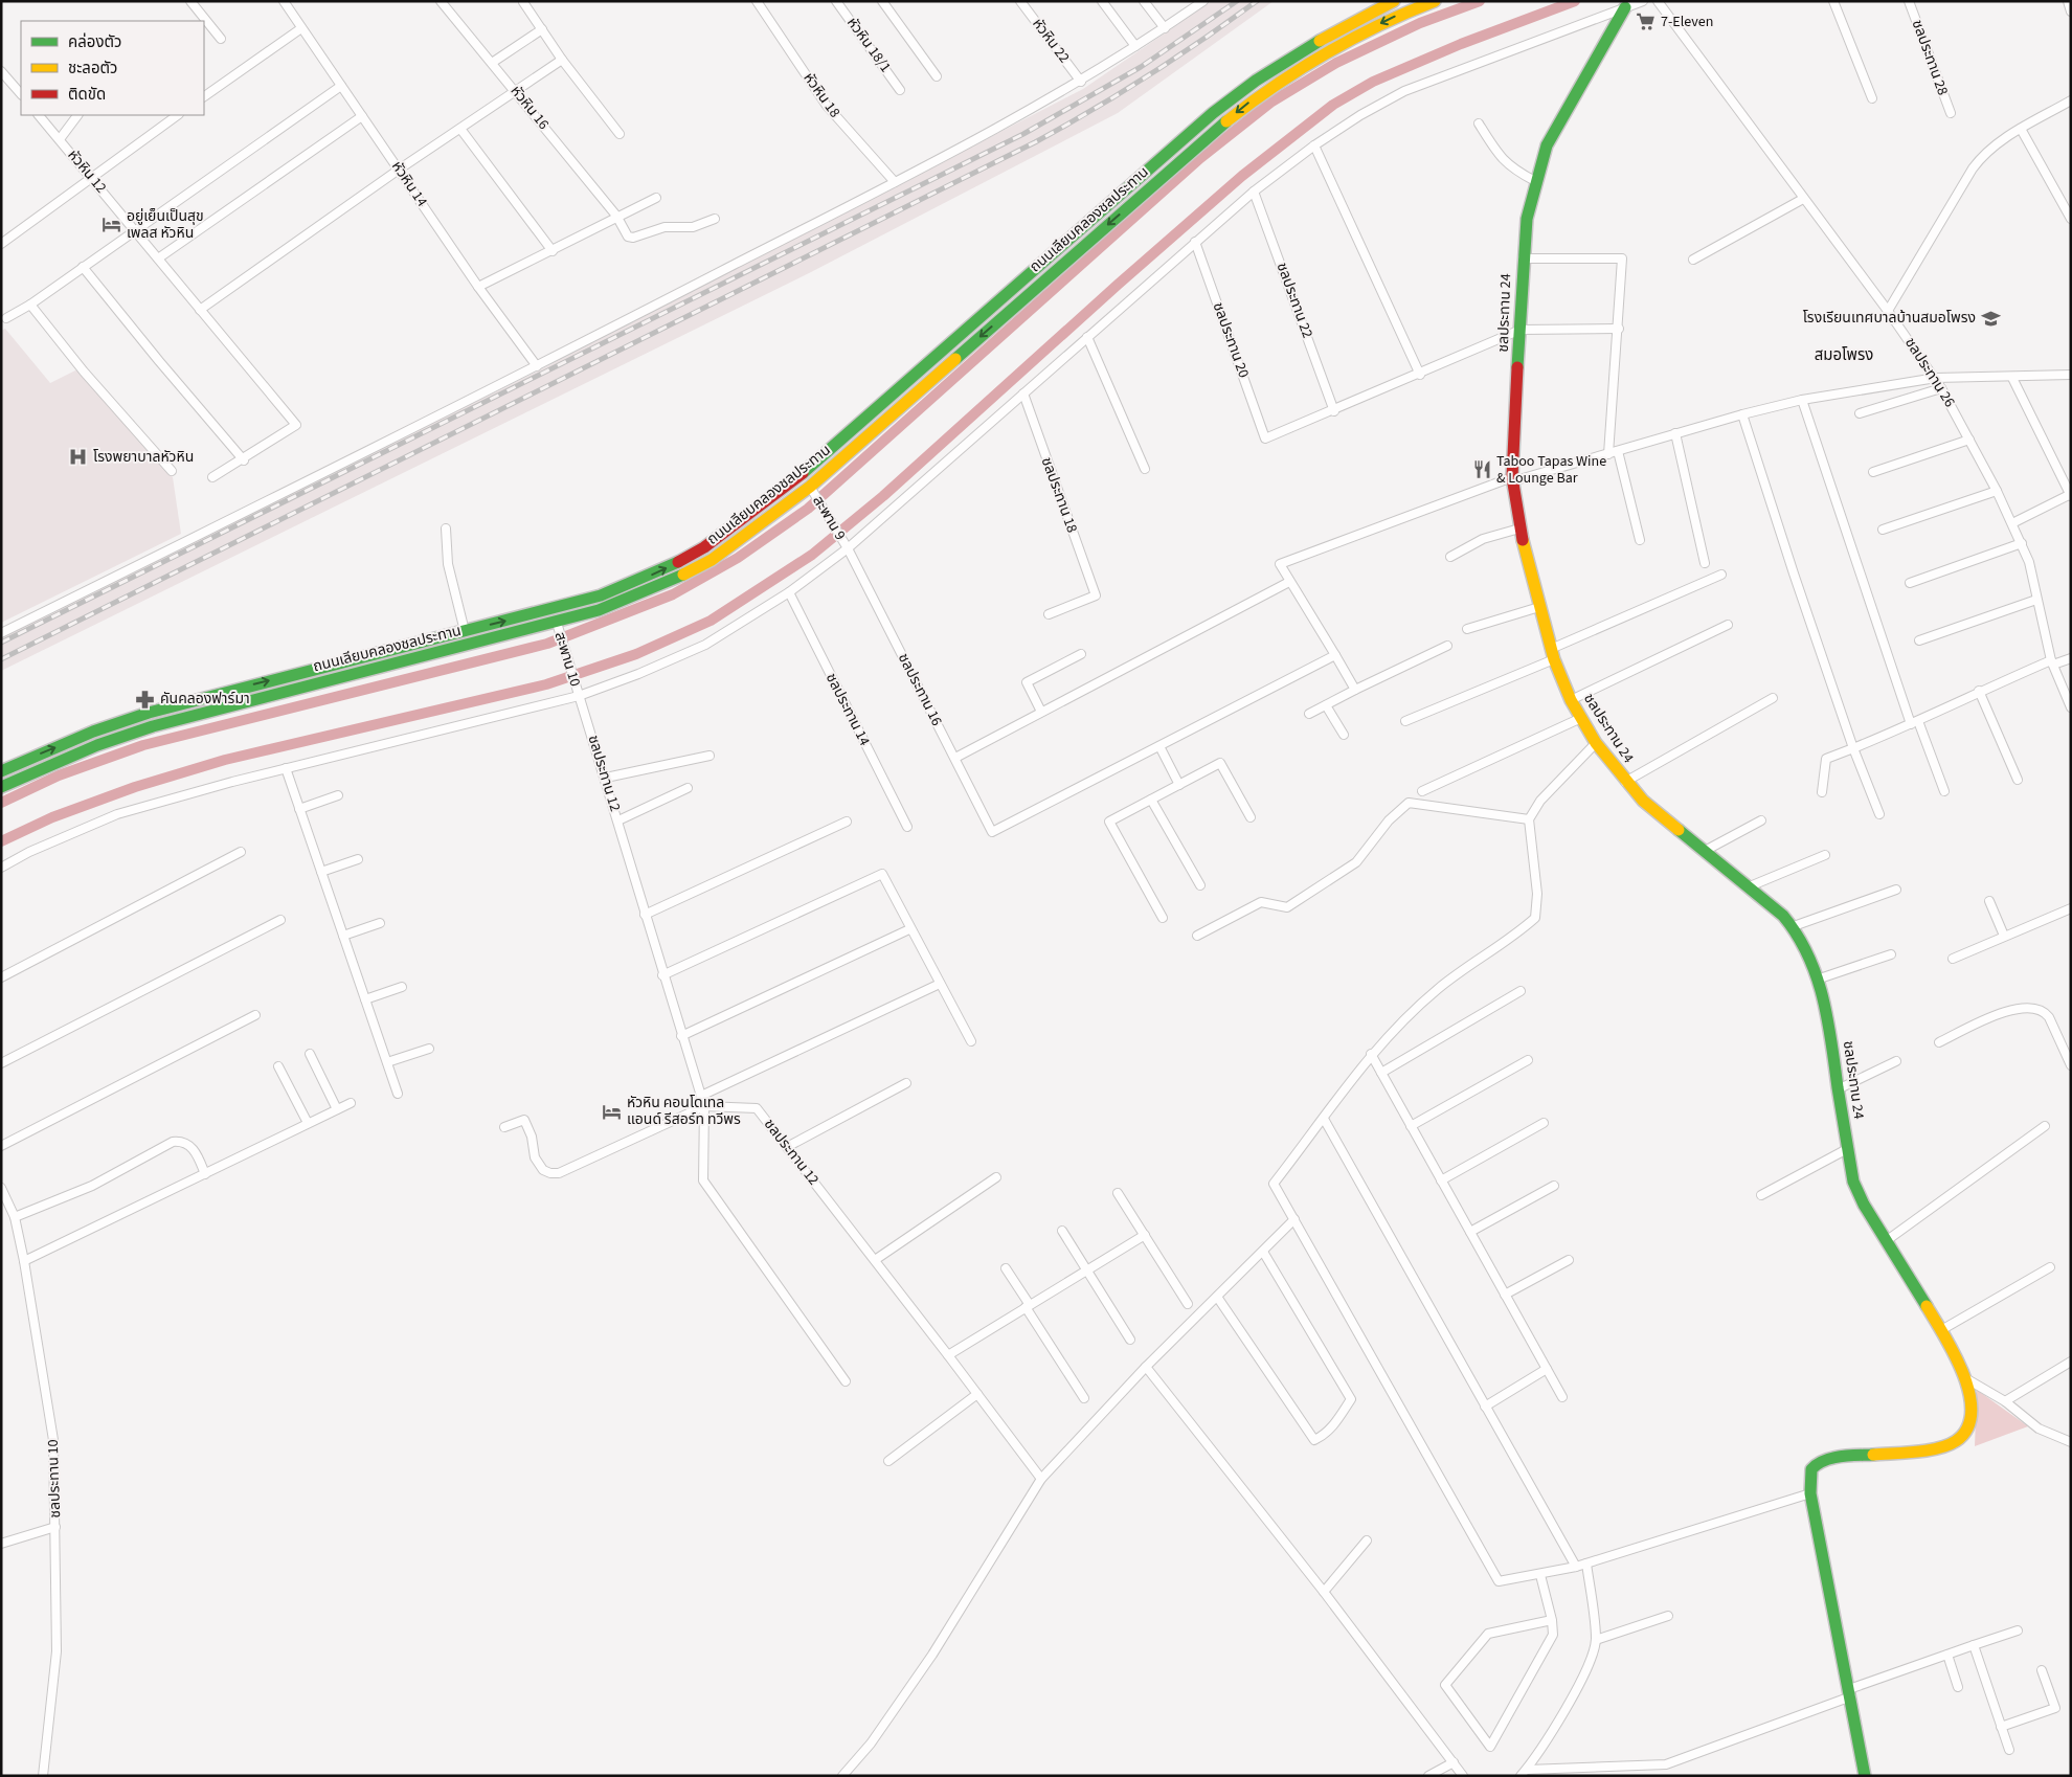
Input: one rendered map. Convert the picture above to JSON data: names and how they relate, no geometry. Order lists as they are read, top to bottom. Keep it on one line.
{"streets":{"street":["หัวหิน 22","หัวหิน 18/1","ชลประทาน 28","หัวหิน 18","หัวหิน 16","หัวหิน 12","หัวหิน 14","ถนนเลียบคลองชลประทาน","ชลประทาน 22","ชลประทาน 24","ชลประทาน 20","ชลประทาน 26","ชลประทาน 18","สะพาน 9","สะพาน 10","ชลประทาน 16","ชลประทาน 14","ชลประทาน 12","ชลประทาน 10"]},"crossings":[["ถนนเลียบคลองชลประทาน","สะพาน 9"],["ถนนเลียบคลองชลประทาน","สะพาน 10"],["ชลประทาน 22","ชลประทาน 20"],["สะพาน 9","ชลประทาน 16"],["สะพาน 10","ชลประทาน 12"]],"districts":["สมอโพรง"],"places":{"supermarket":["7-Eleven"],"hotel":["อยู่เย็นเป็นสุข เพลส หัวหิน","หัวหิน คอนโดเทล แอนด์ รีสอร์ท ทวีพร"],"school or university":["โรงเรียนเทศบาลบ้านสมอโพรง"],"hospital":["โรงพยาบาลหัวหิน"],"restaurant":["Taboo Tapas Wine & Lounge Bar"],"pharmacy":["คันคลองฟาร์มา"]},"legend":["คล่องตัว","ชะลอตัว","ติดขัด"]}
